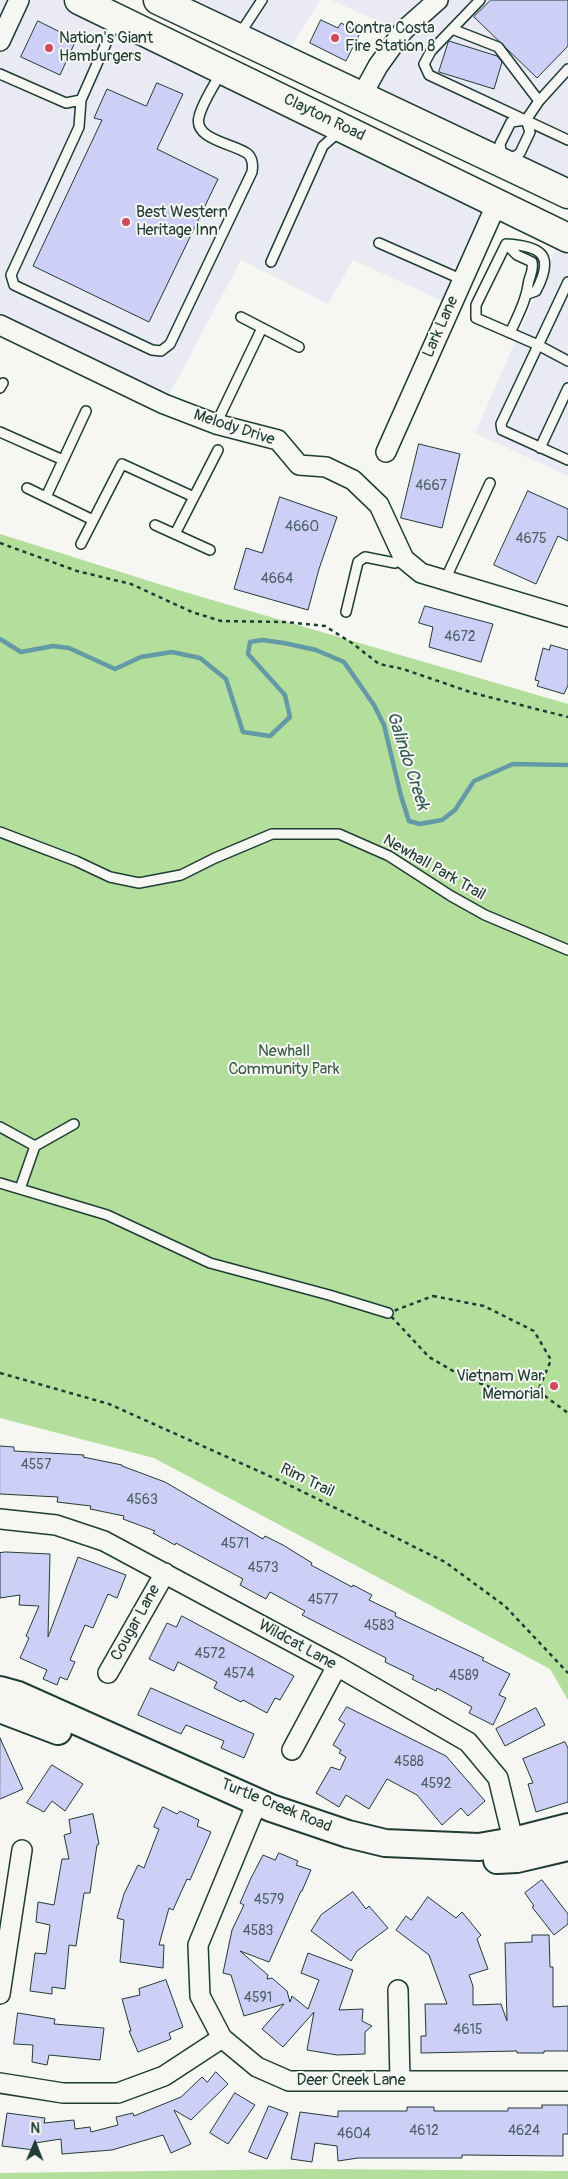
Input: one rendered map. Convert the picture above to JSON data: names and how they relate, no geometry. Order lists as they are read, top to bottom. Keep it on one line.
{"streets":{"main road":["Clayton Road"],"street":["Lark Lane","Melody Drive","Cougar Lane","Wildcat Lane","Turtle Creek Road","Deer Creek Lane"],"lane":["Newhall Park Trail"],"path":["Rim Trail"]},"crossings":[["Clayton Road","Lark Lane"],["Cougar Lane","Wildcat Lane"],["Wildcat Lane","Turtle Creek Road"],["Turtle Creek Road","Deer Creek Lane"]],"water":["Galindo Creek"],"parks":["Newhall Community Park"],"places":["Contra Costa Fire Station 8","Nation's Giant Hamburgers","Best Western Heritage Inn","Vietnam War Memorial"],"house_numbers":["4667","4660","4675","4664","4672","4557","4563","4571","4573","4577","4583","4572","4574","4589","4588","4592","4579","4583","4591","4615","4612","4624","4604"],"north":"top"}
